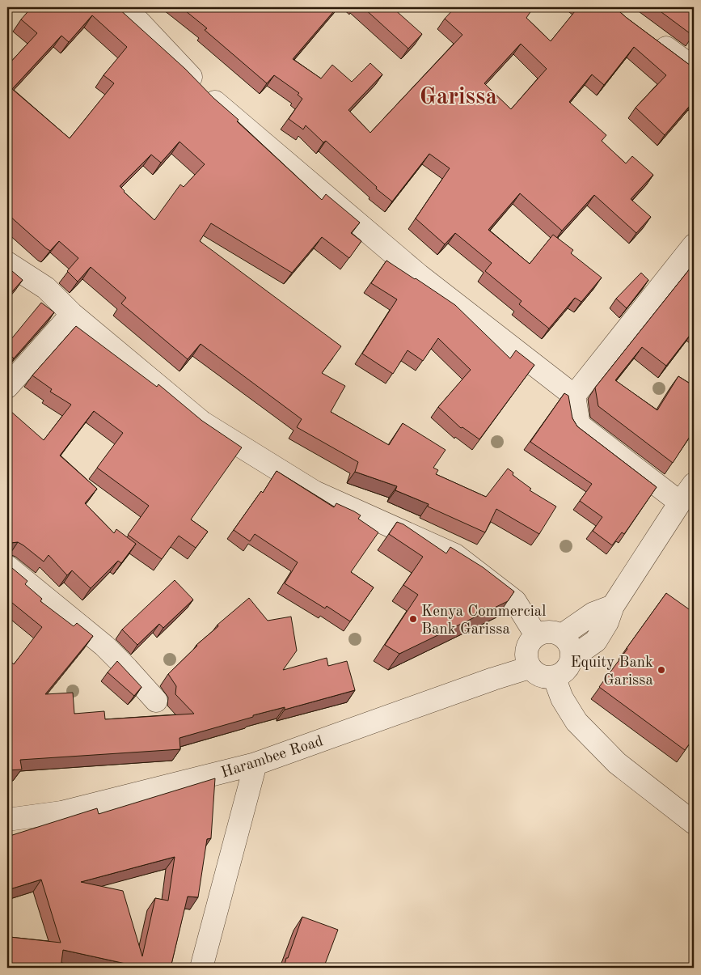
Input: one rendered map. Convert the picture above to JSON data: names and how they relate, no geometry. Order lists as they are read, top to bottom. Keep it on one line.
{"streets":{"street":["Harambee Road"]},"districts":["Garissa"],"places":["Kenya Commercial Bank Garissa","Equity Bank Garissa"]}
